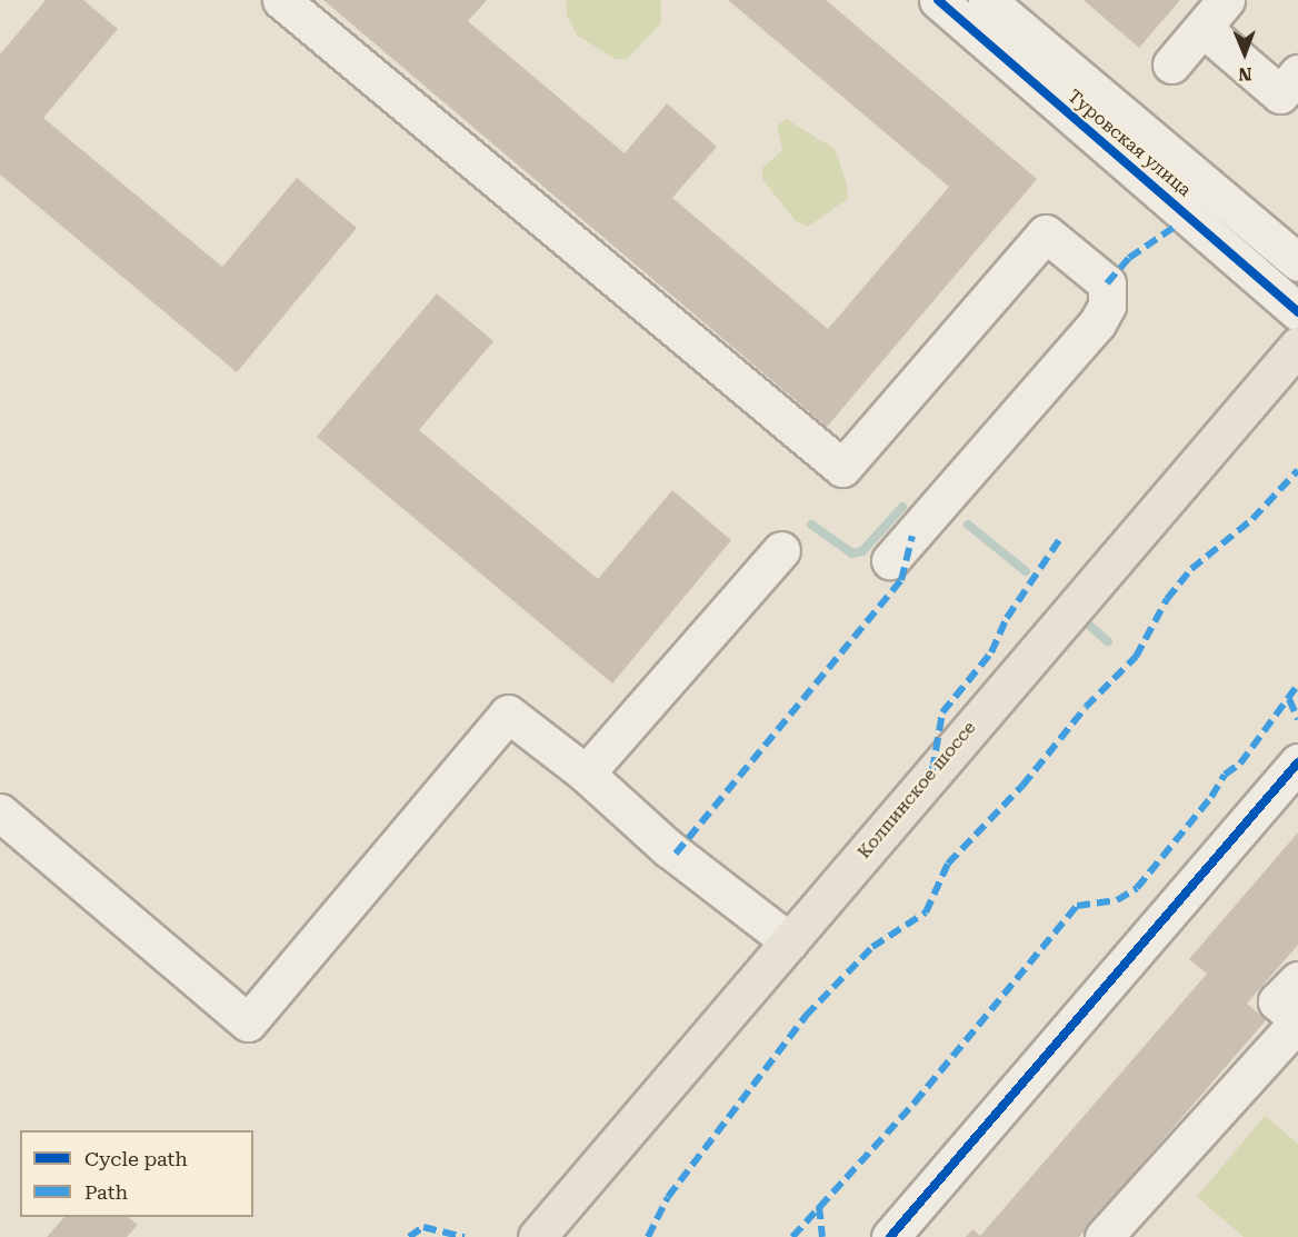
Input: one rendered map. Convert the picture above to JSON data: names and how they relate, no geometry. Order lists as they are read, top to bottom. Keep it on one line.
{"streets":{"main road":["Колпинское шоссе"],"street":["Туровская улица"]},"legend":["Cycle path","Path"],"north":"bottom"}
